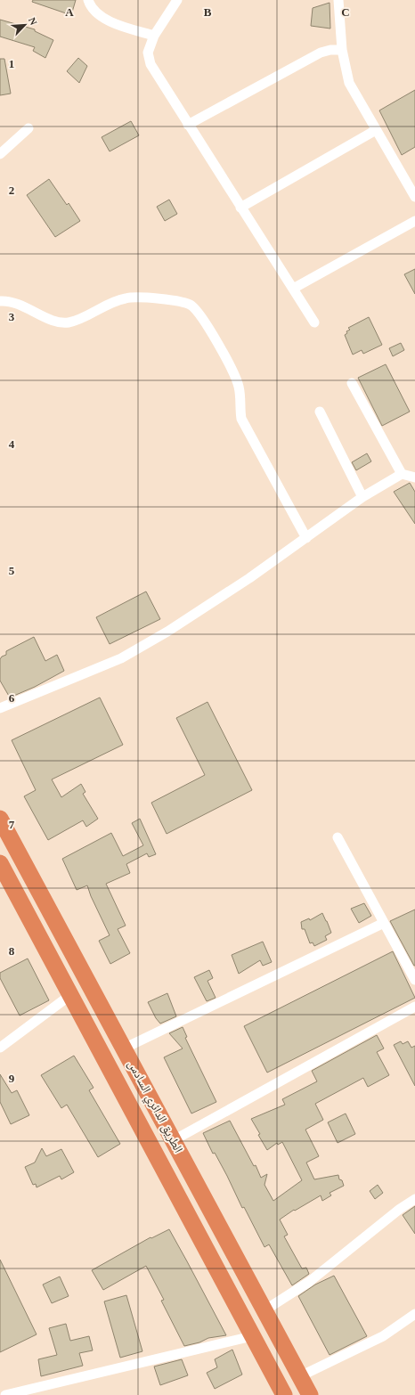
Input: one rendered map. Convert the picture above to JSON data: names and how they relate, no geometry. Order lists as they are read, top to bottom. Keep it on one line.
{"streets":{"highway":["الطريق الدائري السادس"]},"north":"top right","grid":{"columns":["A","B","C"],"rows":["1","2","3","4","5","6","7","8","9"]}}
